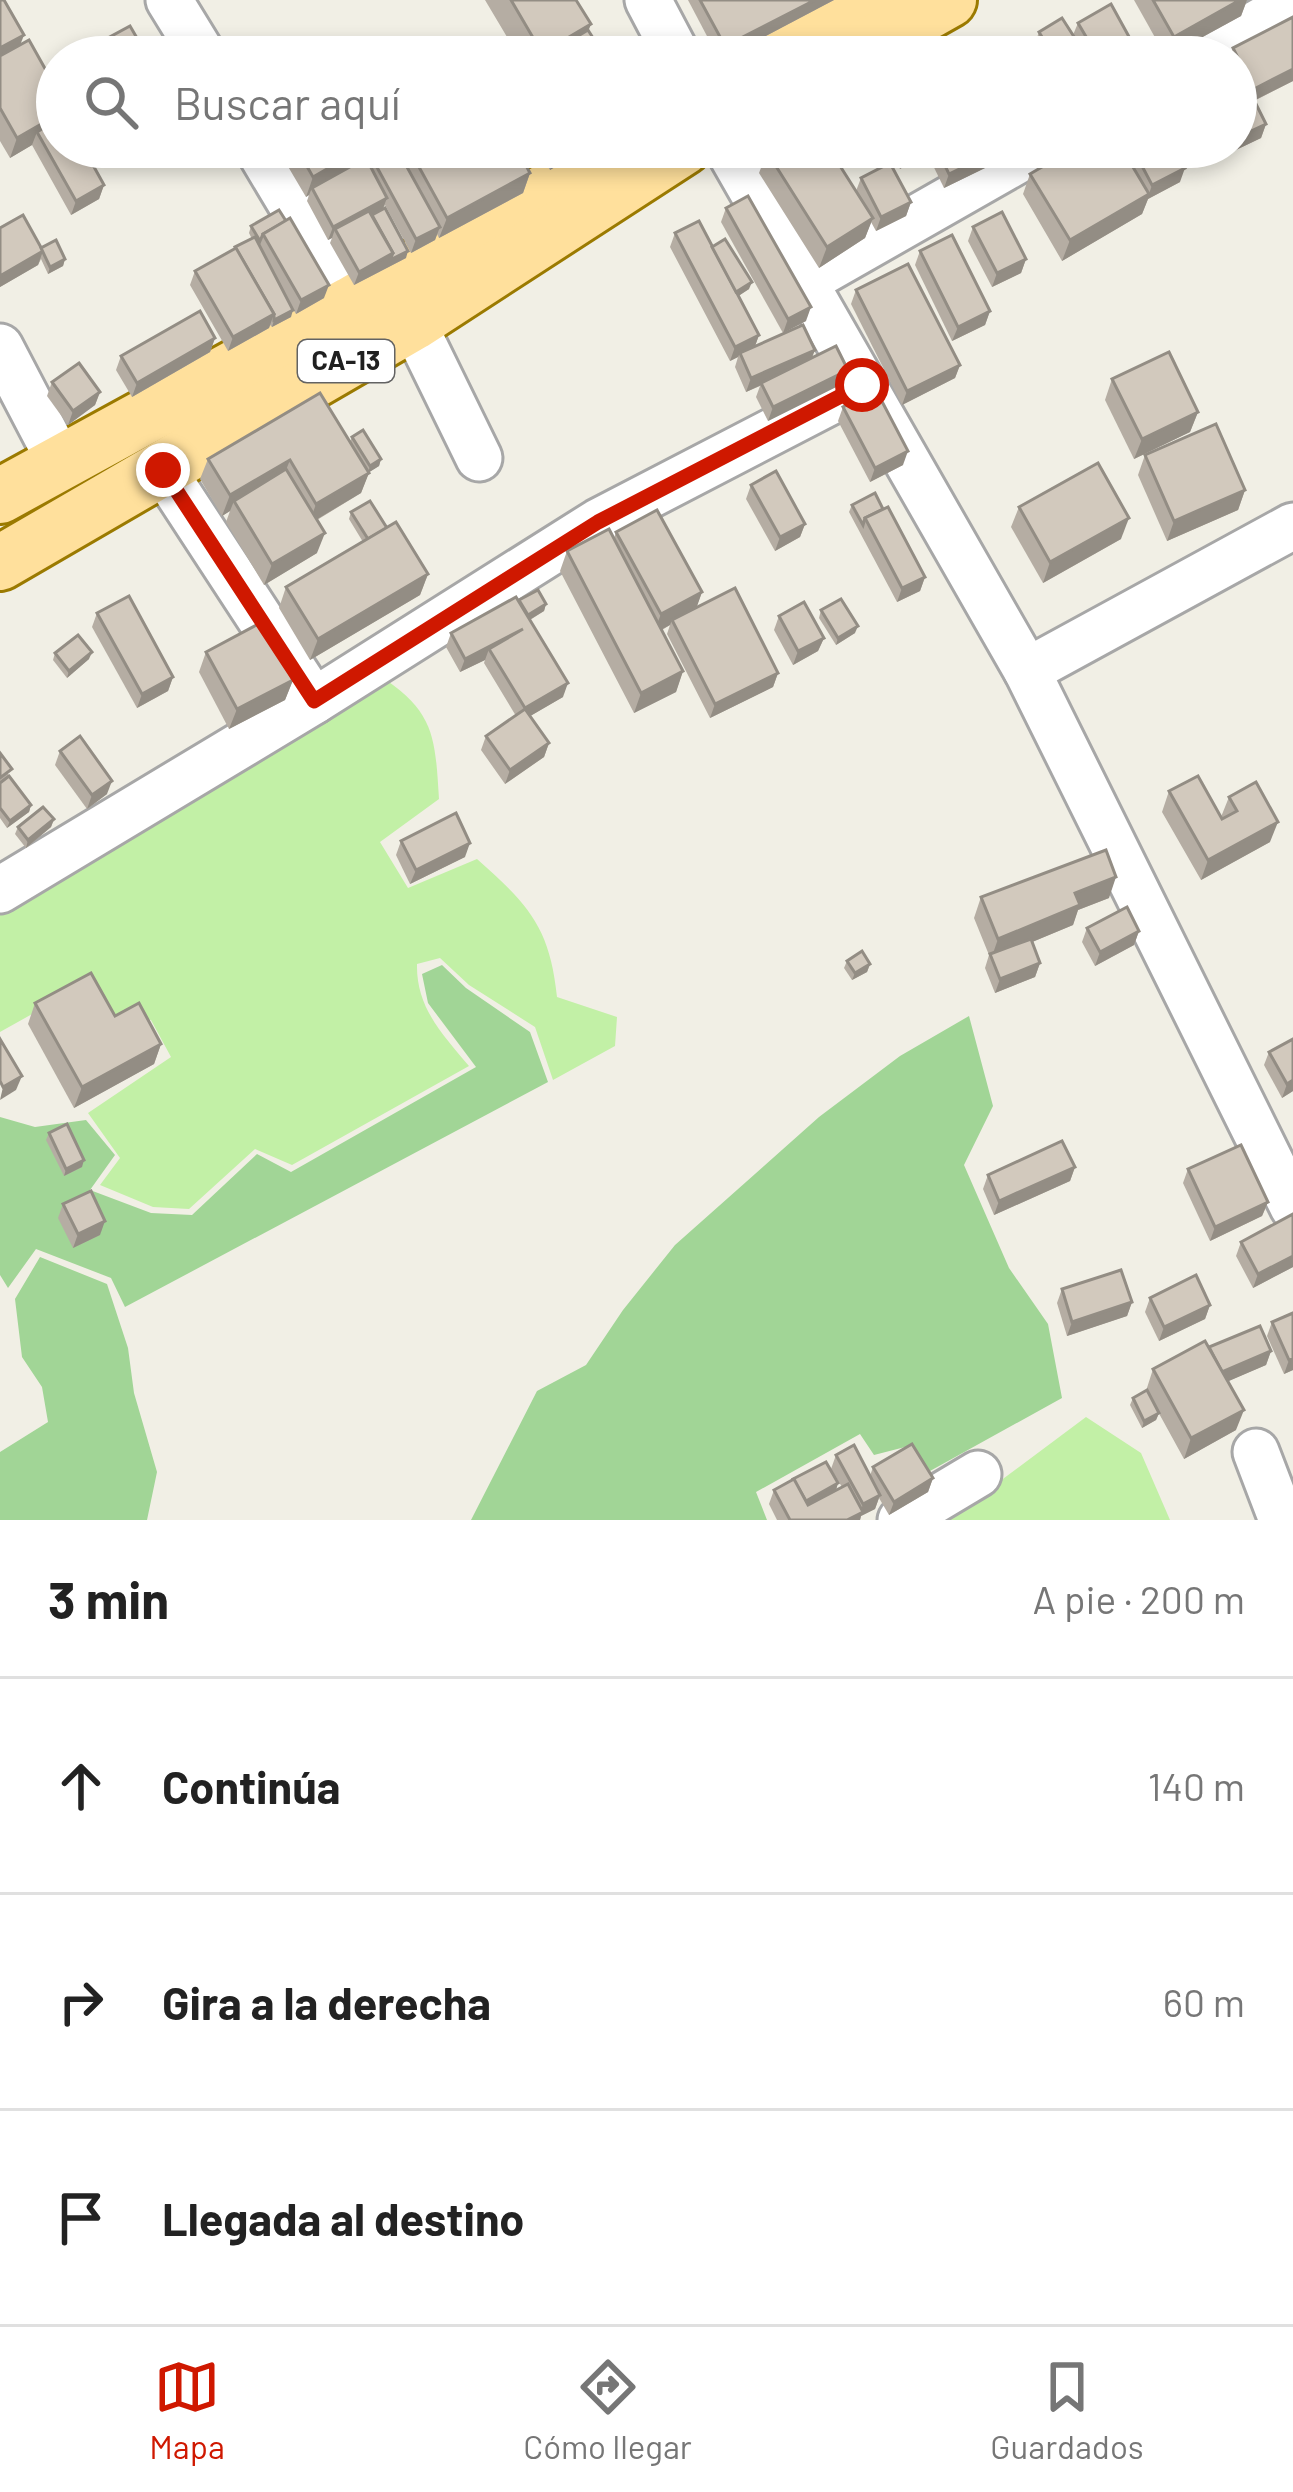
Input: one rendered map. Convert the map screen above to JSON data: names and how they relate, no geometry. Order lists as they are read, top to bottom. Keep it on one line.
{"streets":{"main road":["CA-13"]},"page":{"search":"Buscar aquí","heading":["3 min","A pie · 200 m"],"list":[["Continúa","140 m"],["Gira a la derecha","60 m"],"Llegada al destino"],"nav":["Mapa","Cómo llegar","Guardados"]}}
